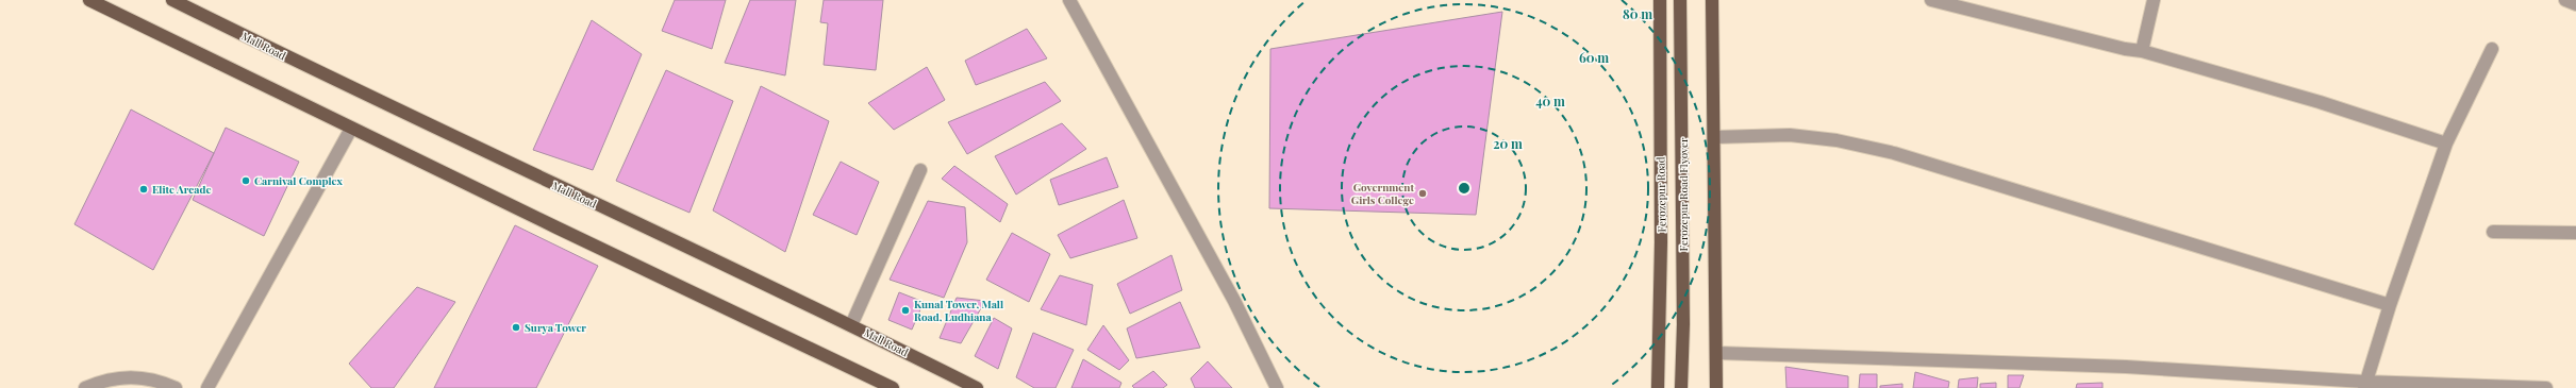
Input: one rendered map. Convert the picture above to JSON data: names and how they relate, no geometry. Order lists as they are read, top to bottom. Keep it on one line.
{"streets":{"main road":["Mall Road","Ferozepur Road","Ferozepur Road Flyover"]},"places":["Carnival Complex","Elite Arcade","Government Girls College","Kunal Tower, Mall Road, Ludhiana","Surya Tower"],"rings":["80 m","60 m","40 m","20 m"]}
